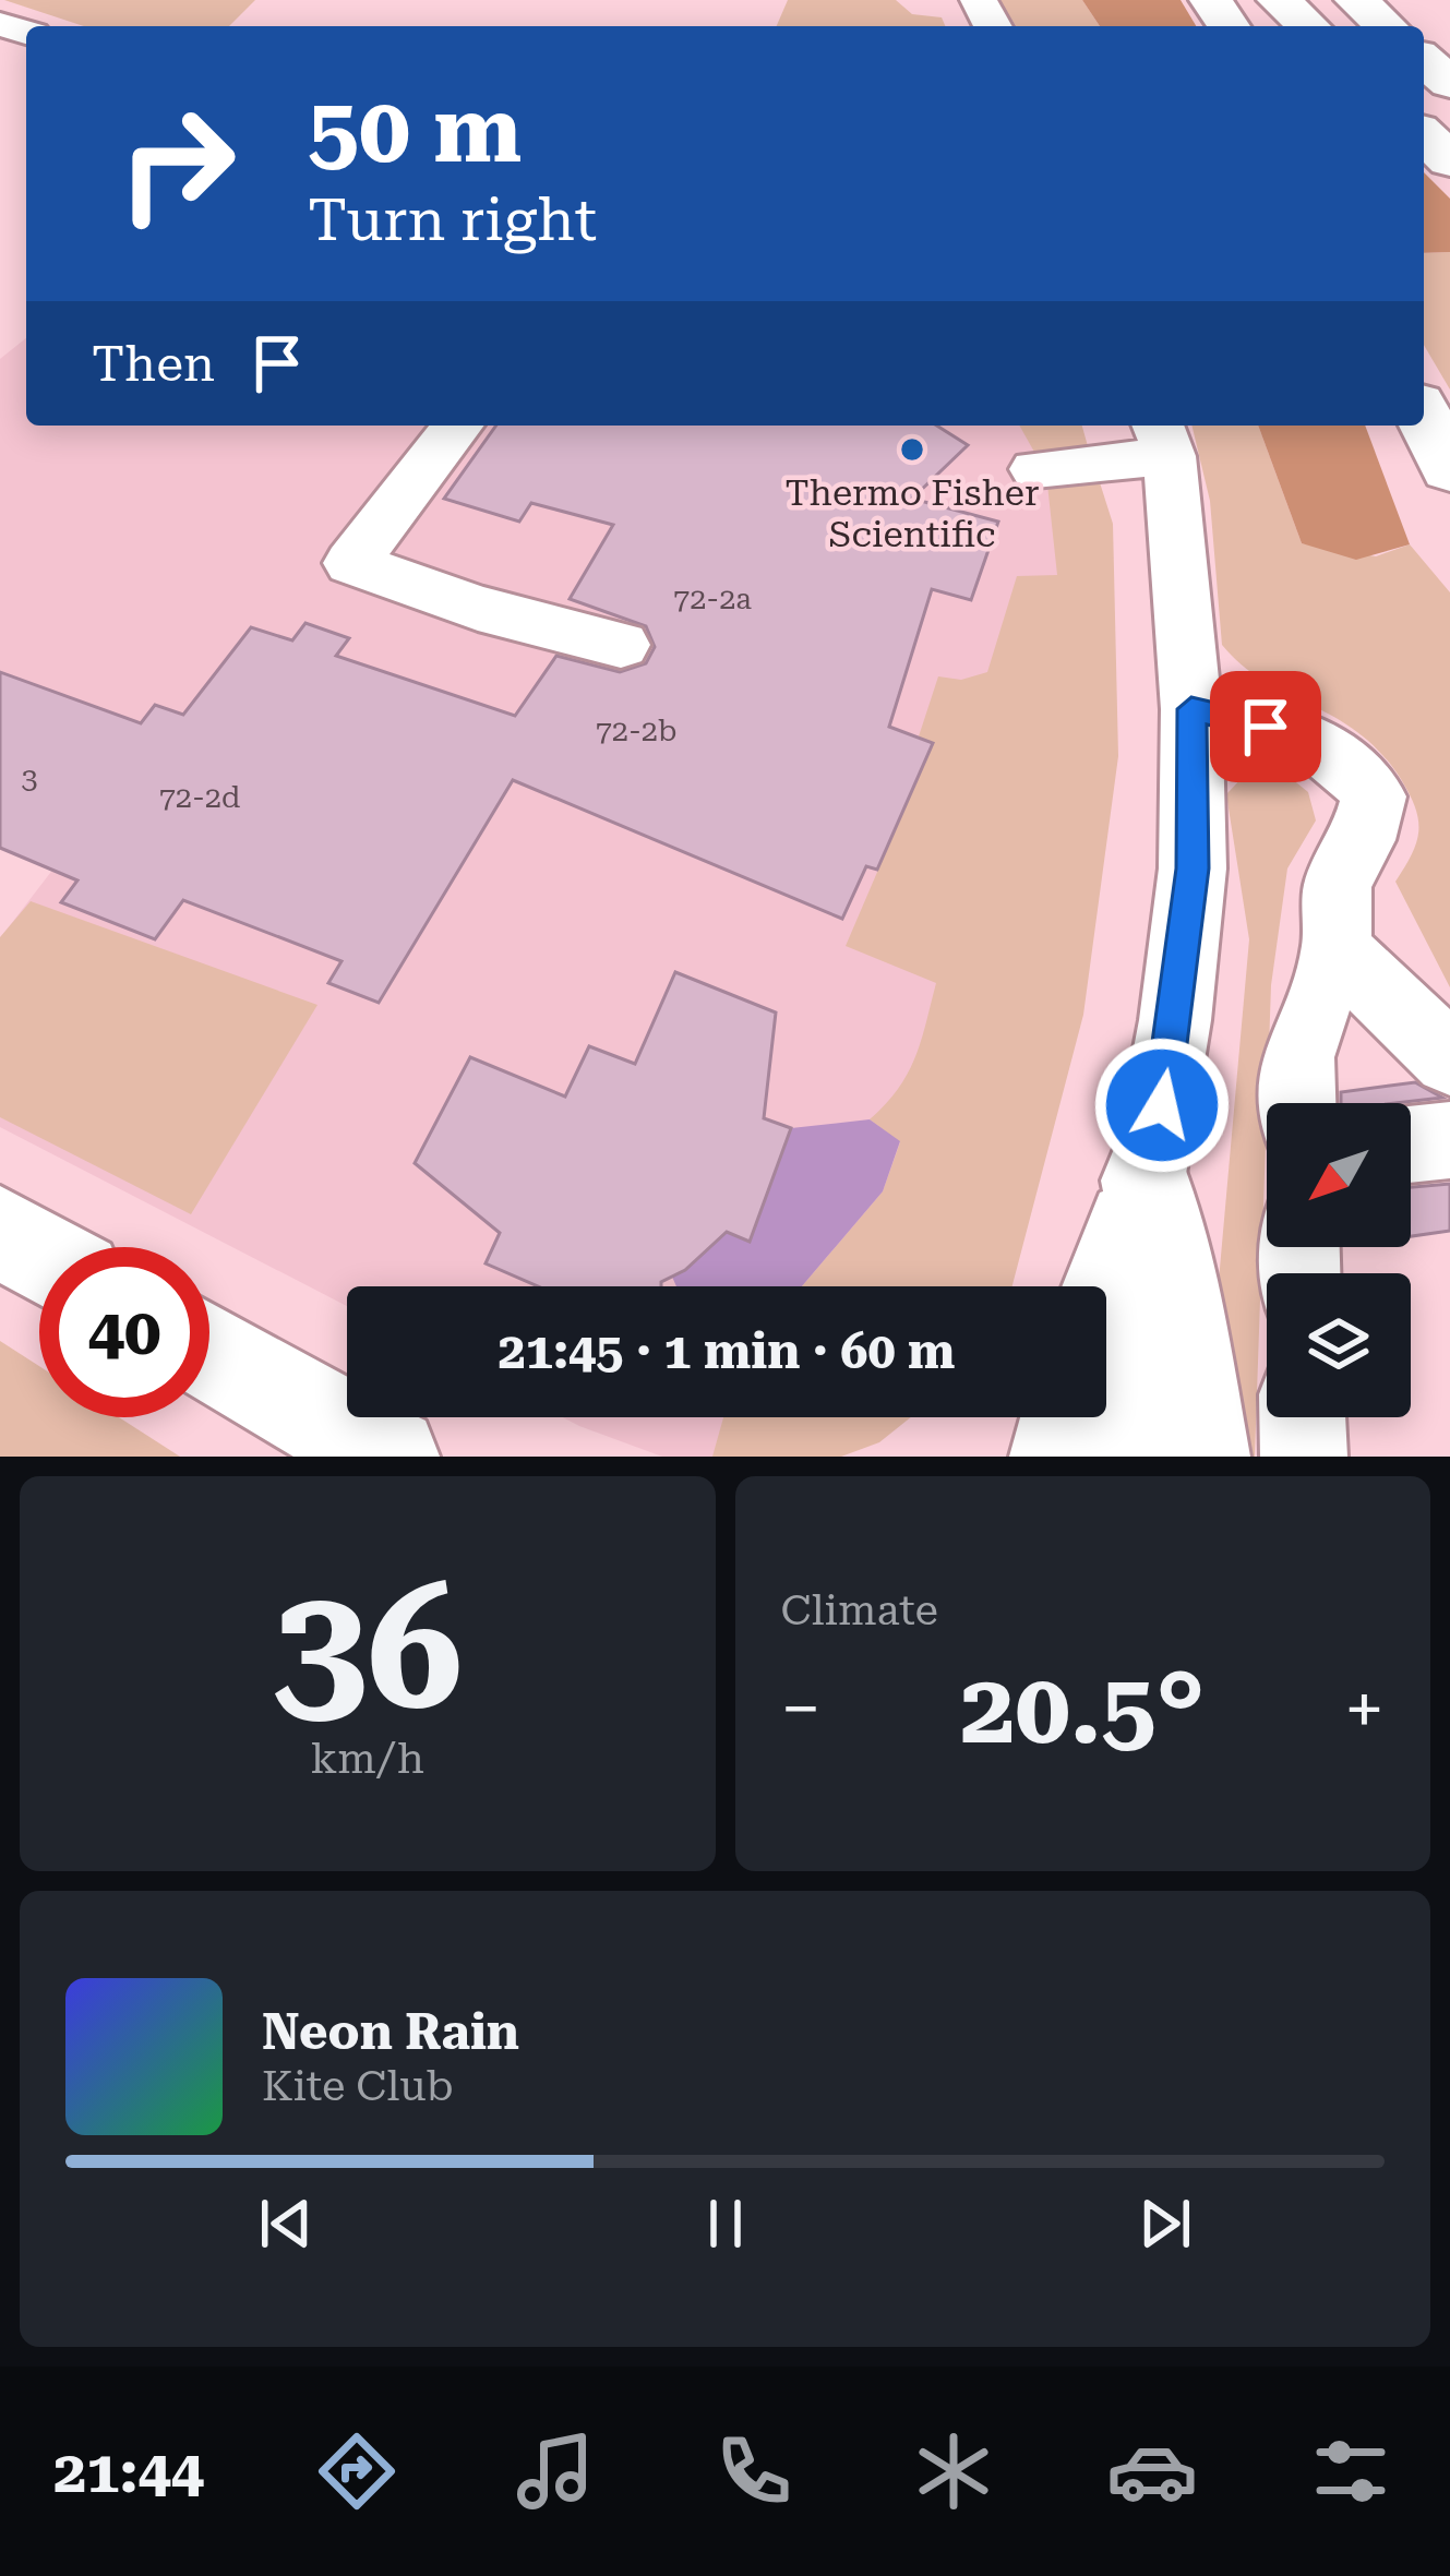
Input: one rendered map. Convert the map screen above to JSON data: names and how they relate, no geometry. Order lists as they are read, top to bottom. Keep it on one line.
{"places":["Thermo Fisher Scientific"],"house_numbers":["72-2a","72-2b","3","72-2d"],"north":"bottom left","page":{"turn":["50 m","Turn right"],"then":"Then","limit":"40","trip":"21:45 · 1 min · 60 m","tile":[["36","km/h"],"Climate"],"heat":["−","20.5°","+"],"song":["Neon Rain","Kite Club"],"tabs":"21:44"}}
